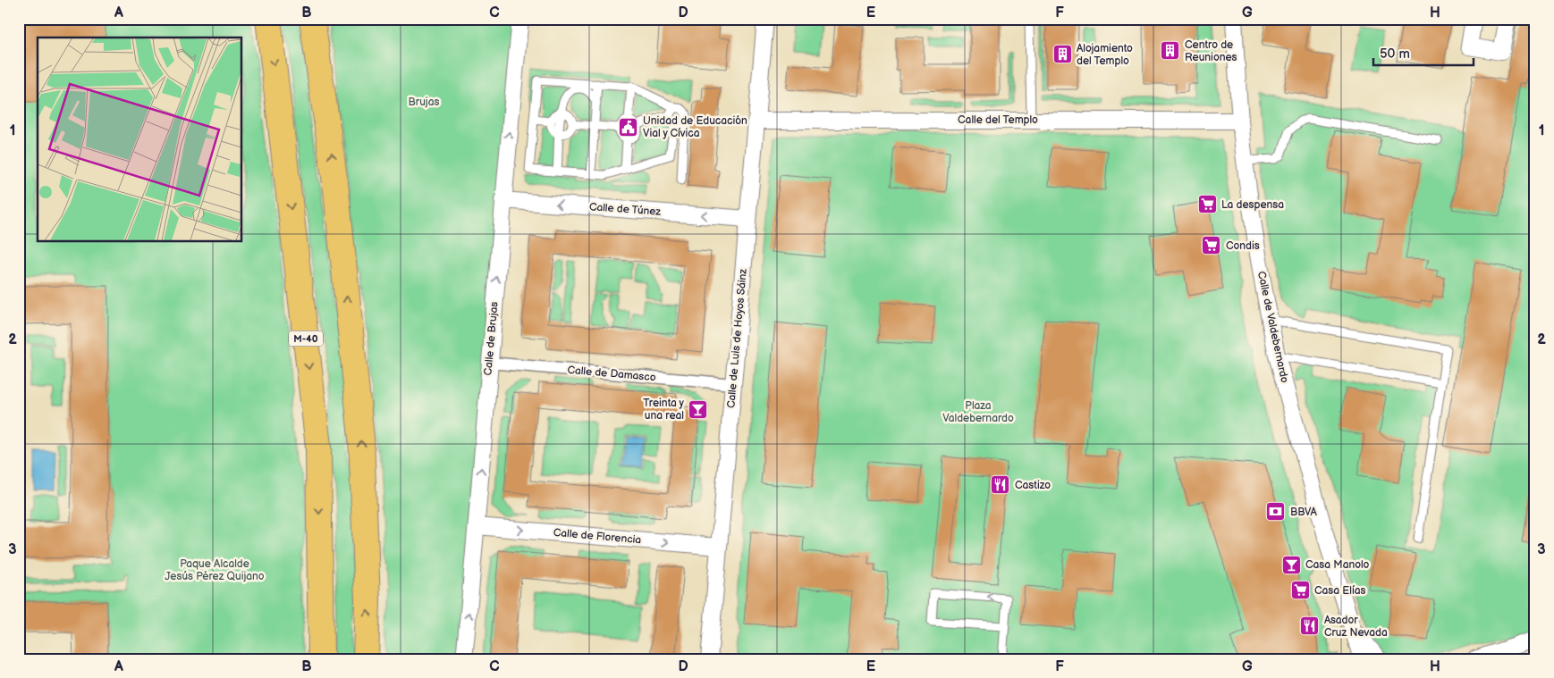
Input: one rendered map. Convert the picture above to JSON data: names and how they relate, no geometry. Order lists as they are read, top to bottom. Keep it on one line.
{"streets":{"highway":["M-40"],"street":["Calle del Templo","Calle de Túnez","Calle de Valdebernardo","Calle de Brujas","Calle de Luis de Hoyos Sáinz","Calle de Damasco","Calle de Florencia"]},"crossings":[["Calle del Templo","Calle de Valdebernardo"],["Calle del Templo","Calle de Luis de Hoyos Sáinz"],["Calle de Túnez","Calle de Brujas"],["Calle de Túnez","Calle de Luis de Hoyos Sáinz"],["Calle de Brujas","Calle de Damasco"],["Calle de Brujas","Calle de Florencia"],["Calle de Luis de Hoyos Sáinz","Calle de Damasco"],["Calle de Luis de Hoyos Sáinz","Calle de Florencia"]],"one_way":["Calle de Túnez","Calle de Brujas","Calle de Florencia"],"parks":["Brujas","Plaza Valdebernardo","Paque Alcalde Jesús Pérez Quijano"],"places":{"building":["Centro de Reuniones","Alojamiento del Templo"],"public building":["Unidad de Educación Vial y Cívica"],"supermarket":["La despensa","Condis","Casa Elías"],"bar":["Treinta y una real","Casa Manolo"],"restaurant":["Castizo","Asador Cruz Nevada"],"bank":["BBVA"]},"scale_bar":"50 m","grid":{"columns":["A","B","C","D","E","F","G","H"],"rows":["1","2","3"]}}
